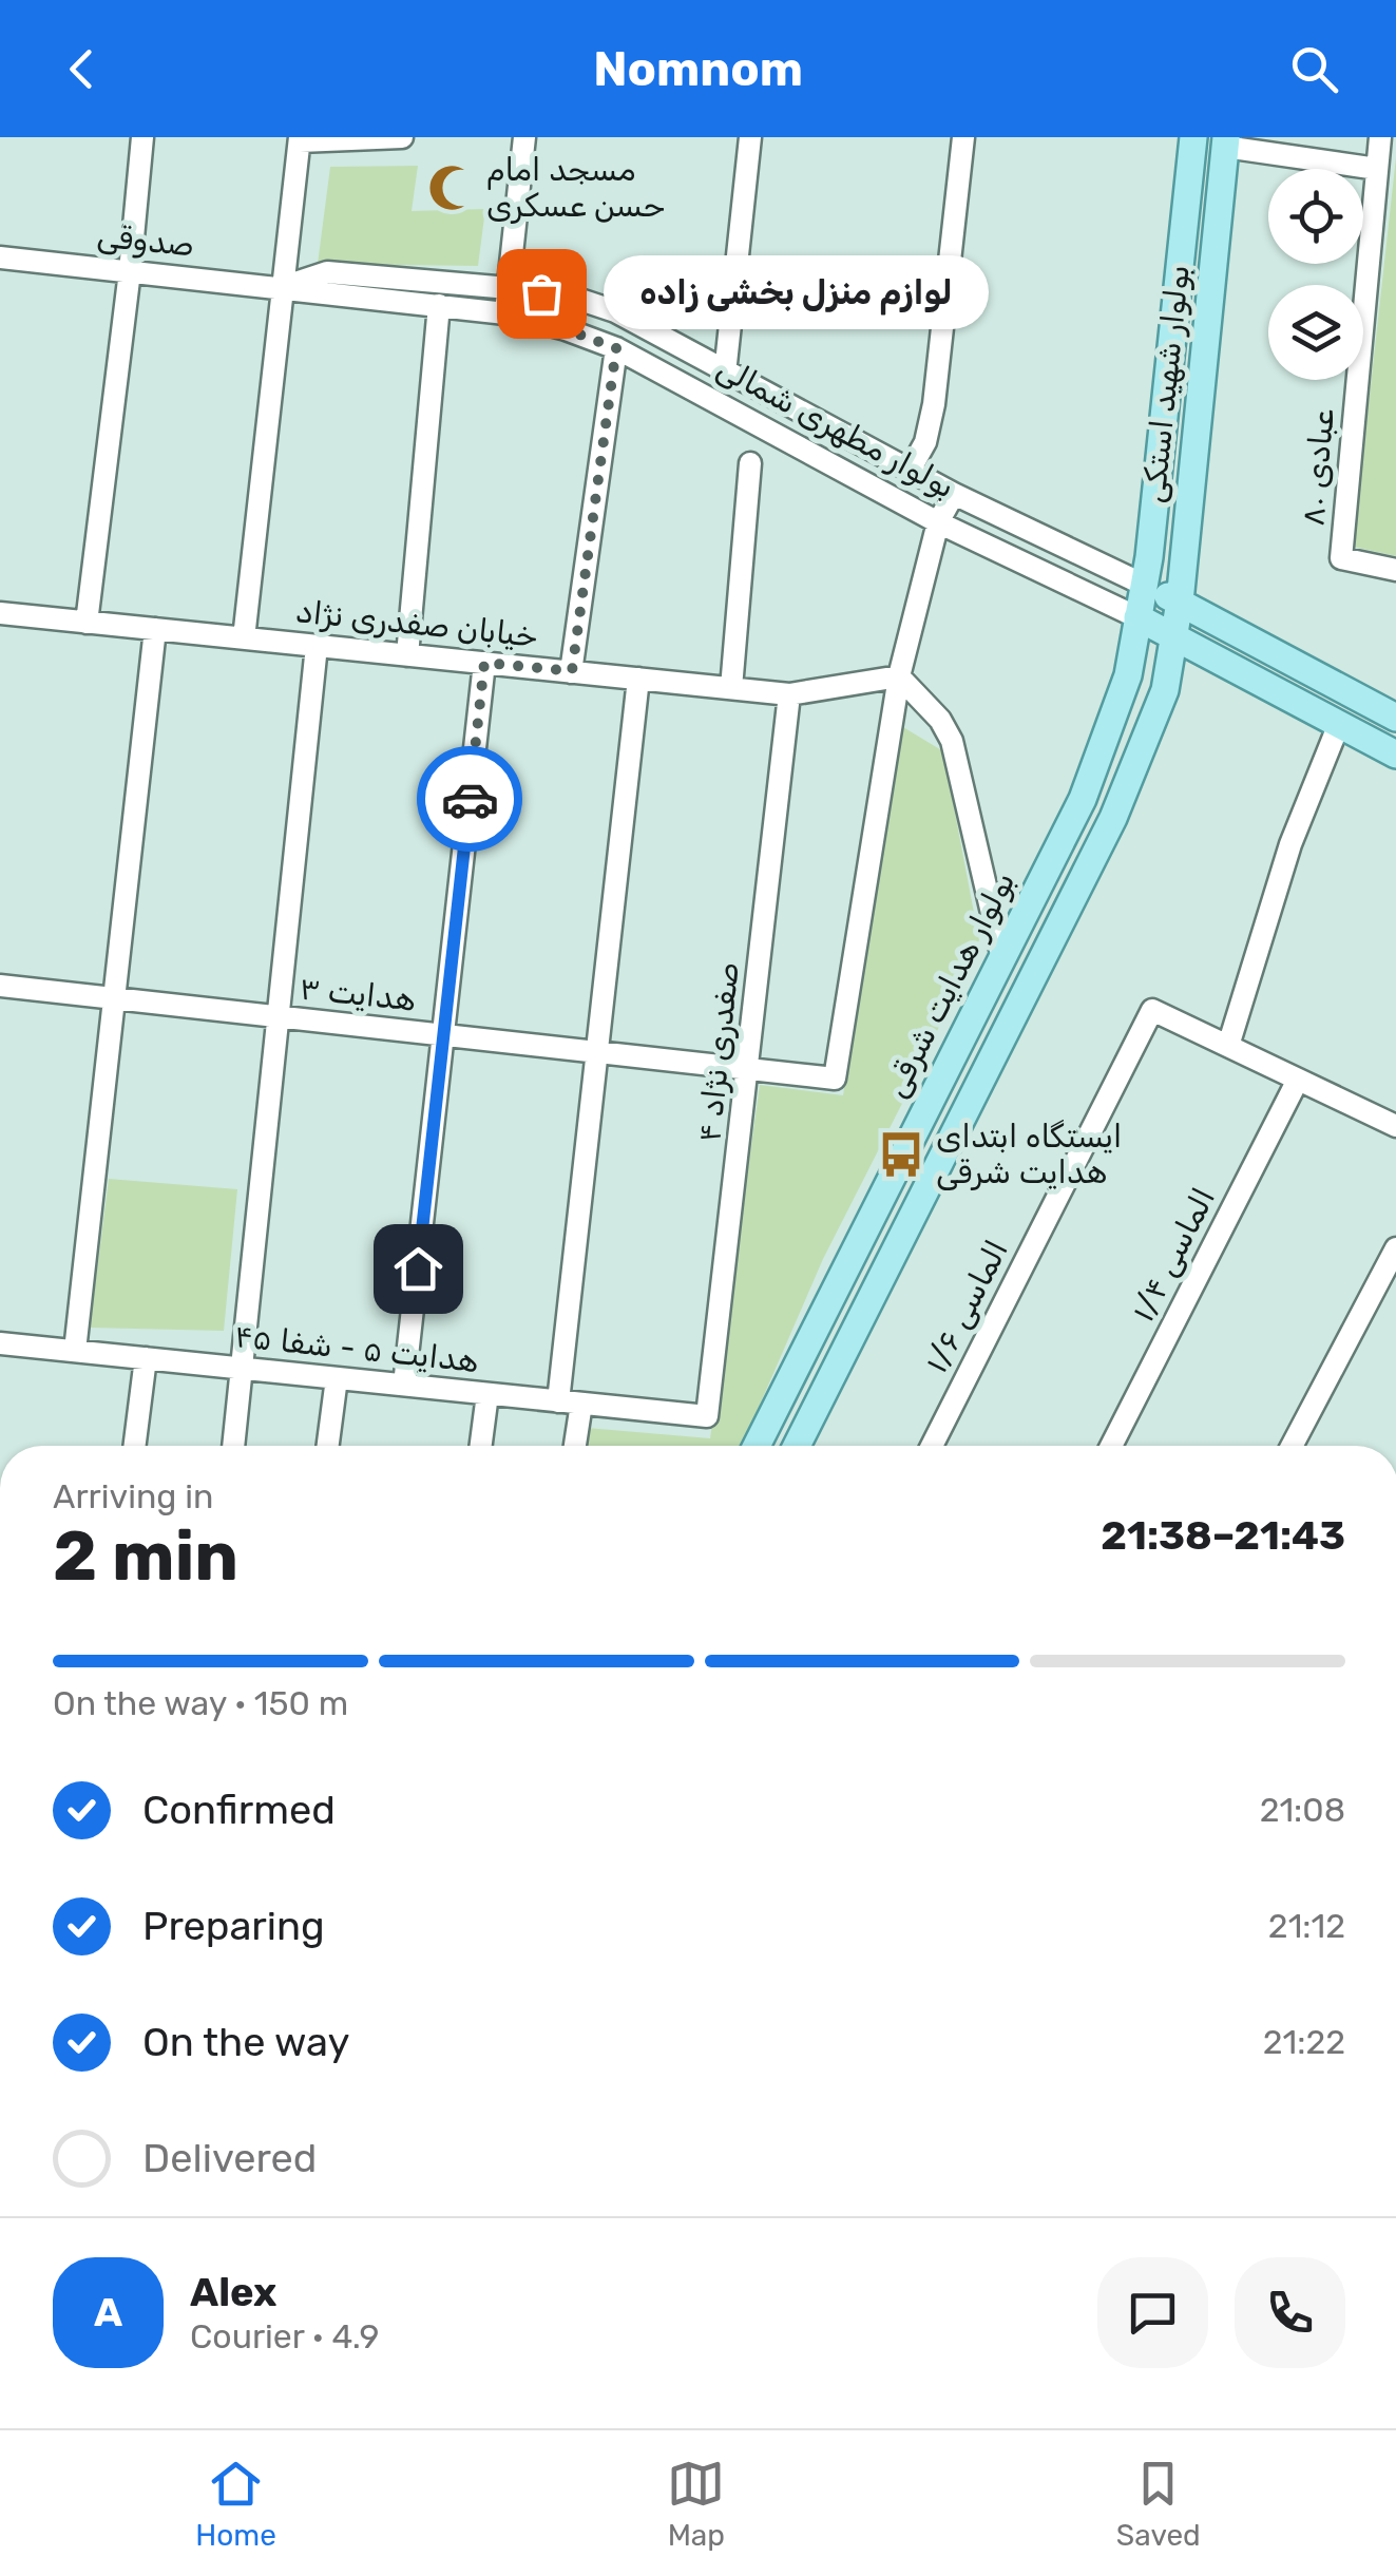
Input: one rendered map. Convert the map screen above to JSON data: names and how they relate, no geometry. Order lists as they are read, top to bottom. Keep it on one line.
{"streets":{"main road":["بولوار شهید استکی","بولوار مطهری شمالی","بولوار هدایت شرقی"],"street":["صدوقی","عبادی ۸۰","خیابان صفدری نژاد","هدایت ۳","صفدری نژاد ۴","الماسی ۱/۴","الماسی ۱/۶","هدایت ۵ - شفا ۴۵"]},"crossings":[["صدوقی","بولوار مطهری شمالی"],["بولوار شهید استکی","بولوار مطهری شمالی"],["بولوار شهید استکی","بولوار هدایت شرقی"],["بولوار مطهری شمالی","بولوار هدایت شرقی"],["خیابان صفدری نژاد","هدایت ۳"],["خیابان صفدری نژاد","صفدری نژاد ۴"],["هدایت ۳","صفدری نژاد ۴"],["صفدری نژاد ۴","هدایت ۵ - شفا ۴۵"]],"places":{"mosque":["مسجد امام حسن عسکری"],"other":["لوازم منزل بخشی زاده"],"bus stop":["ایستگاه ابتدای هدایت شرقی"]},"page":{"header":"Nomnom","bubble":"لوازم منزل بخشی زاده","heading":["2 min","Arriving in","21:38–21:43"],"panel":["Alex","Courier · 4.9"],"bar":"On the way · 150 m","list":[["Confirmed","21:08"],["Preparing","21:12"],["On the way","21:22"],"Delivered"],"round":"A","tabs":["Home","Map","Saved"]}}
